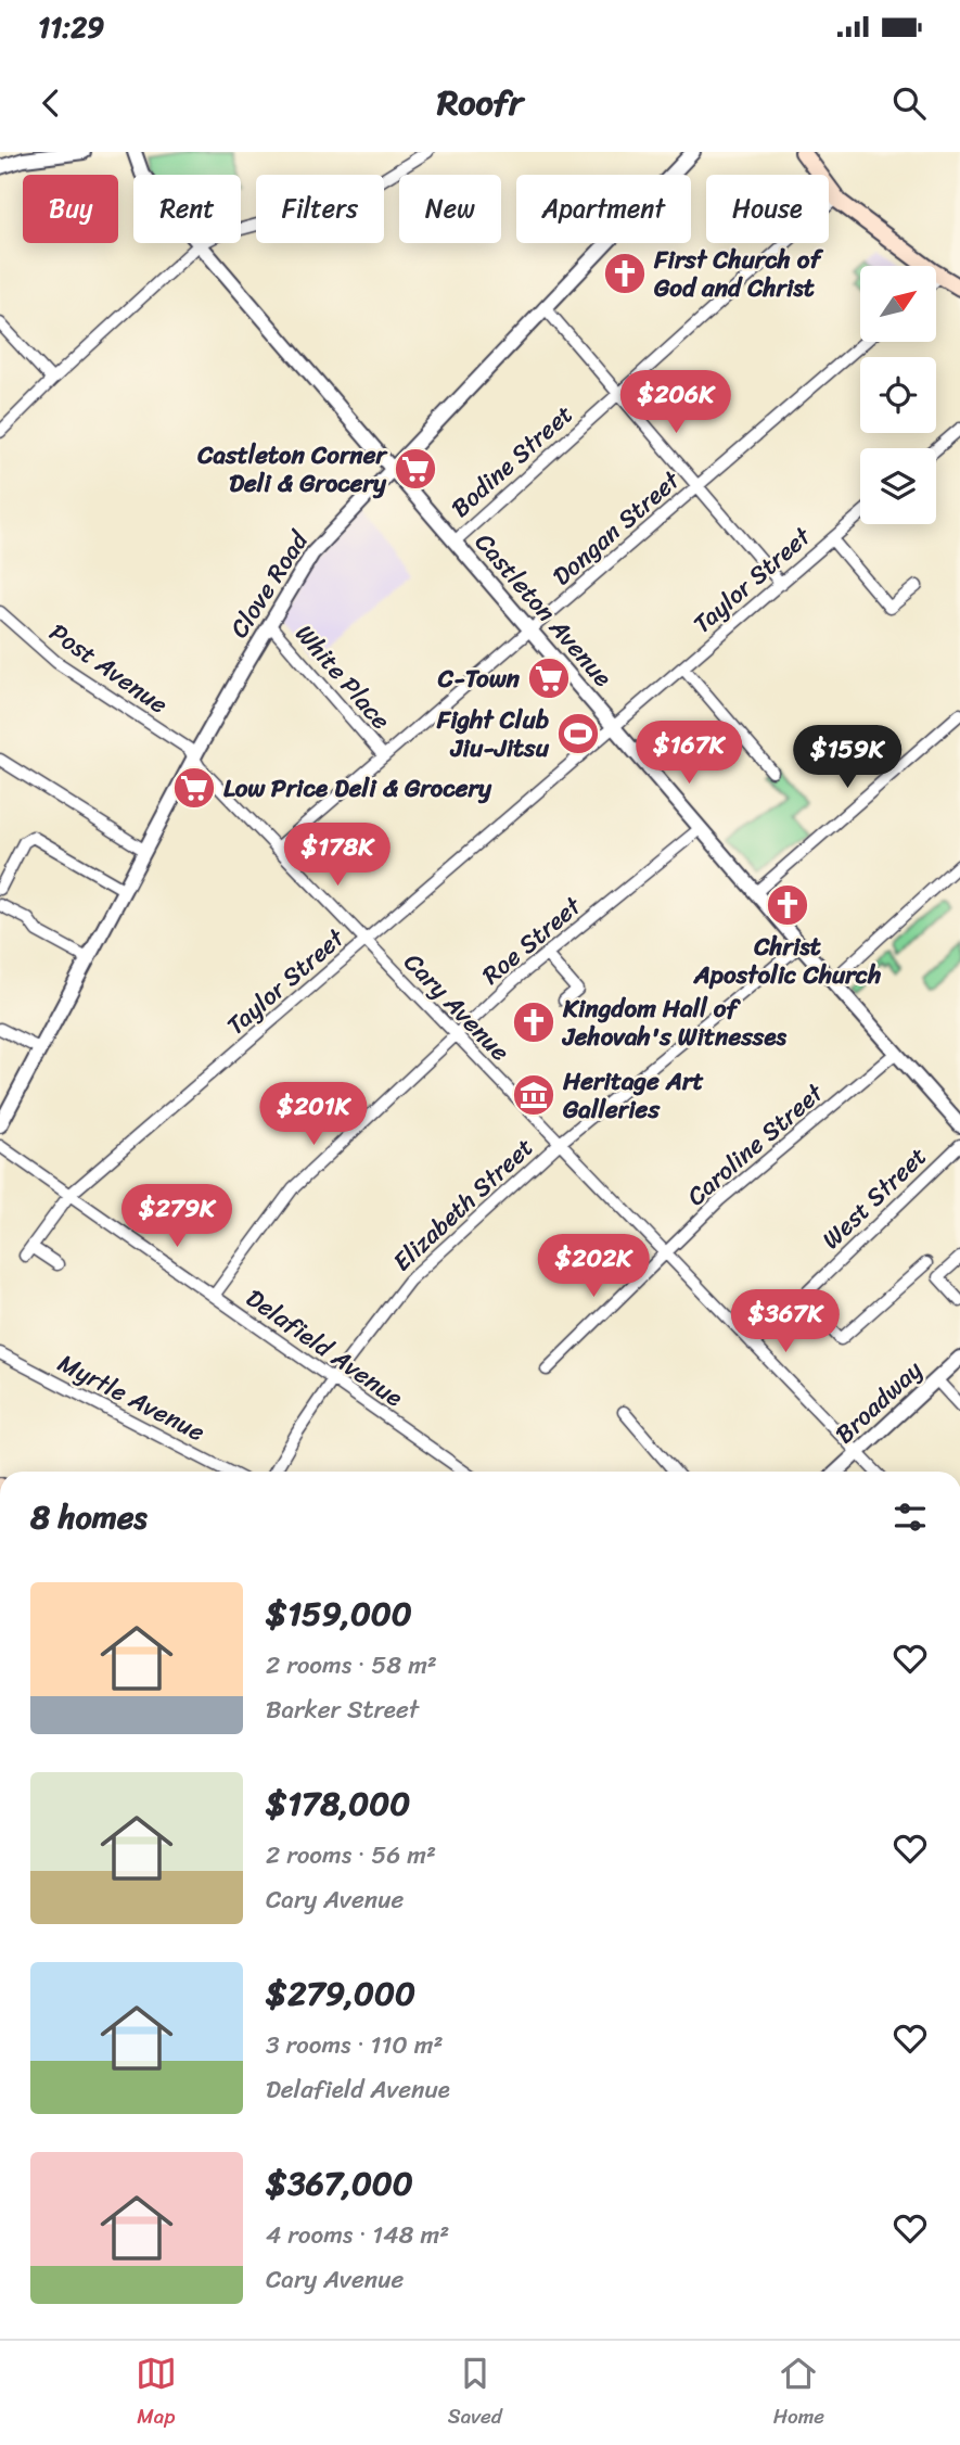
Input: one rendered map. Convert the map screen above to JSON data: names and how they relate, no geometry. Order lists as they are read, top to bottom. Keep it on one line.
{"streets":{"street":["Bodine Street","Dongan Street","Taylor Street","Clove Road","Castleton Avenue","Post Avenue","White Place","Roe Street","Cary Avenue","Caroline Street","West Street","Elizabeth Street","Delafield Avenue","Myrtle Avenue","Broadway"]},"crossings":[["Bodine Street","Castleton Avenue"],["Dongan Street","Castleton Avenue"],["Dongan Street","White Place"],["Dongan Street","Cary Avenue"],["Taylor Street","Castleton Avenue"],["Taylor Street","Cary Avenue"],["Taylor Street","Delafield Avenue"],["Clove Road","Castleton Avenue"],["Clove Road","Post Avenue"],["Clove Road","White Place"],["Clove Road","Cary Avenue"],["Castleton Avenue","Roe Street"],["Castleton Avenue","Caroline Street"],["Castleton Avenue","Elizabeth Street"],["Post Avenue","Cary Avenue"],["Roe Street","Cary Avenue"],["Roe Street","Delafield Avenue"],["Cary Avenue","Caroline Street"],["Cary Avenue","West Street"],["Cary Avenue","Elizabeth Street"],["Cary Avenue","Broadway"],["Elizabeth Street","Delafield Avenue"]],"places":{"church":["First Church of God and Christ","Christ Apostolic Church","Kingdom Hall of Jehovah's Witnesses"],"supermarket":["Castleton Corner Deli & Grocery","C-Town","Low Price Deli & Grocery"],"sports":["Fight Club Jiu-Jitsu"],"museum":["Heritage Art Galleries"]},"north":"top right","page":{"status":"11:29","header":"Roofr","chip":["Buy","Rent","Filters","New","Apartment","House"],"price":["$206K","$167K","$159K","$178K","$201K","$279K","$202K","$367K"],"heading":"8 homes","list":[{"name":"$159,000","note":"2 rooms · 58 m² · Barker Street"},{"name":"$178,000","note":"2 rooms · 56 m² · Cary Avenue"},{"name":"$279,000","note":"3 rooms · 110 m² · Delafield Avenue"},{"name":"$367,000","note":"4 rooms · 148 m² · Cary Avenue"}],"tabs":["Map","Saved","Home"]}}
